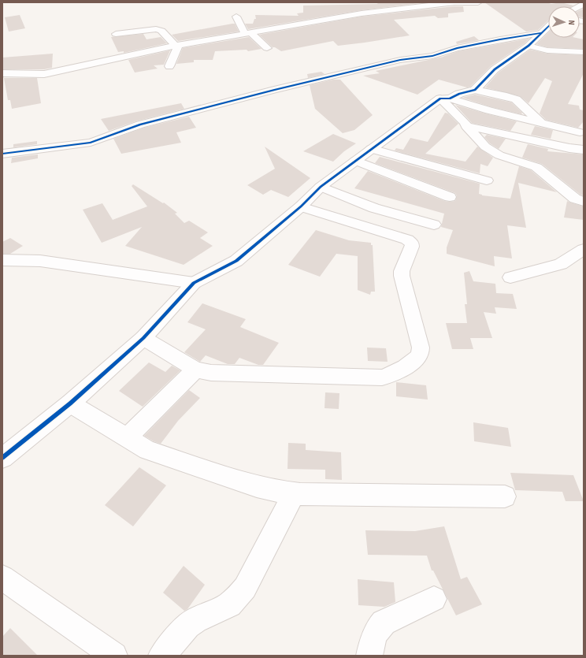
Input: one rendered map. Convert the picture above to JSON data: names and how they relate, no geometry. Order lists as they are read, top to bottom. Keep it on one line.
{"north":"right"}
